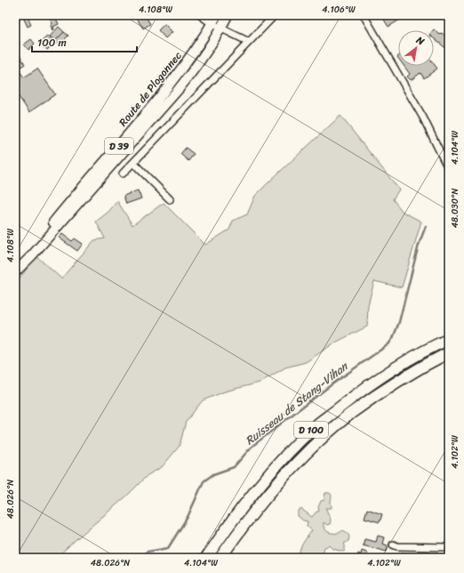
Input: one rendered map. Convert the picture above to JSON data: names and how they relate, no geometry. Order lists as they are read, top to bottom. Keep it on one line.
{"streets":{"highway":["D 100"],"main road":["Route de Plogonnec","D 39"]},"water":["Ruisseau de Stang-Vihan"],"scale_bar":"100 m","north":"top right","coordinates":["4.108°W","4.106°W","4.104°W","48.030°N","4.102°W","48.026°N"]}
